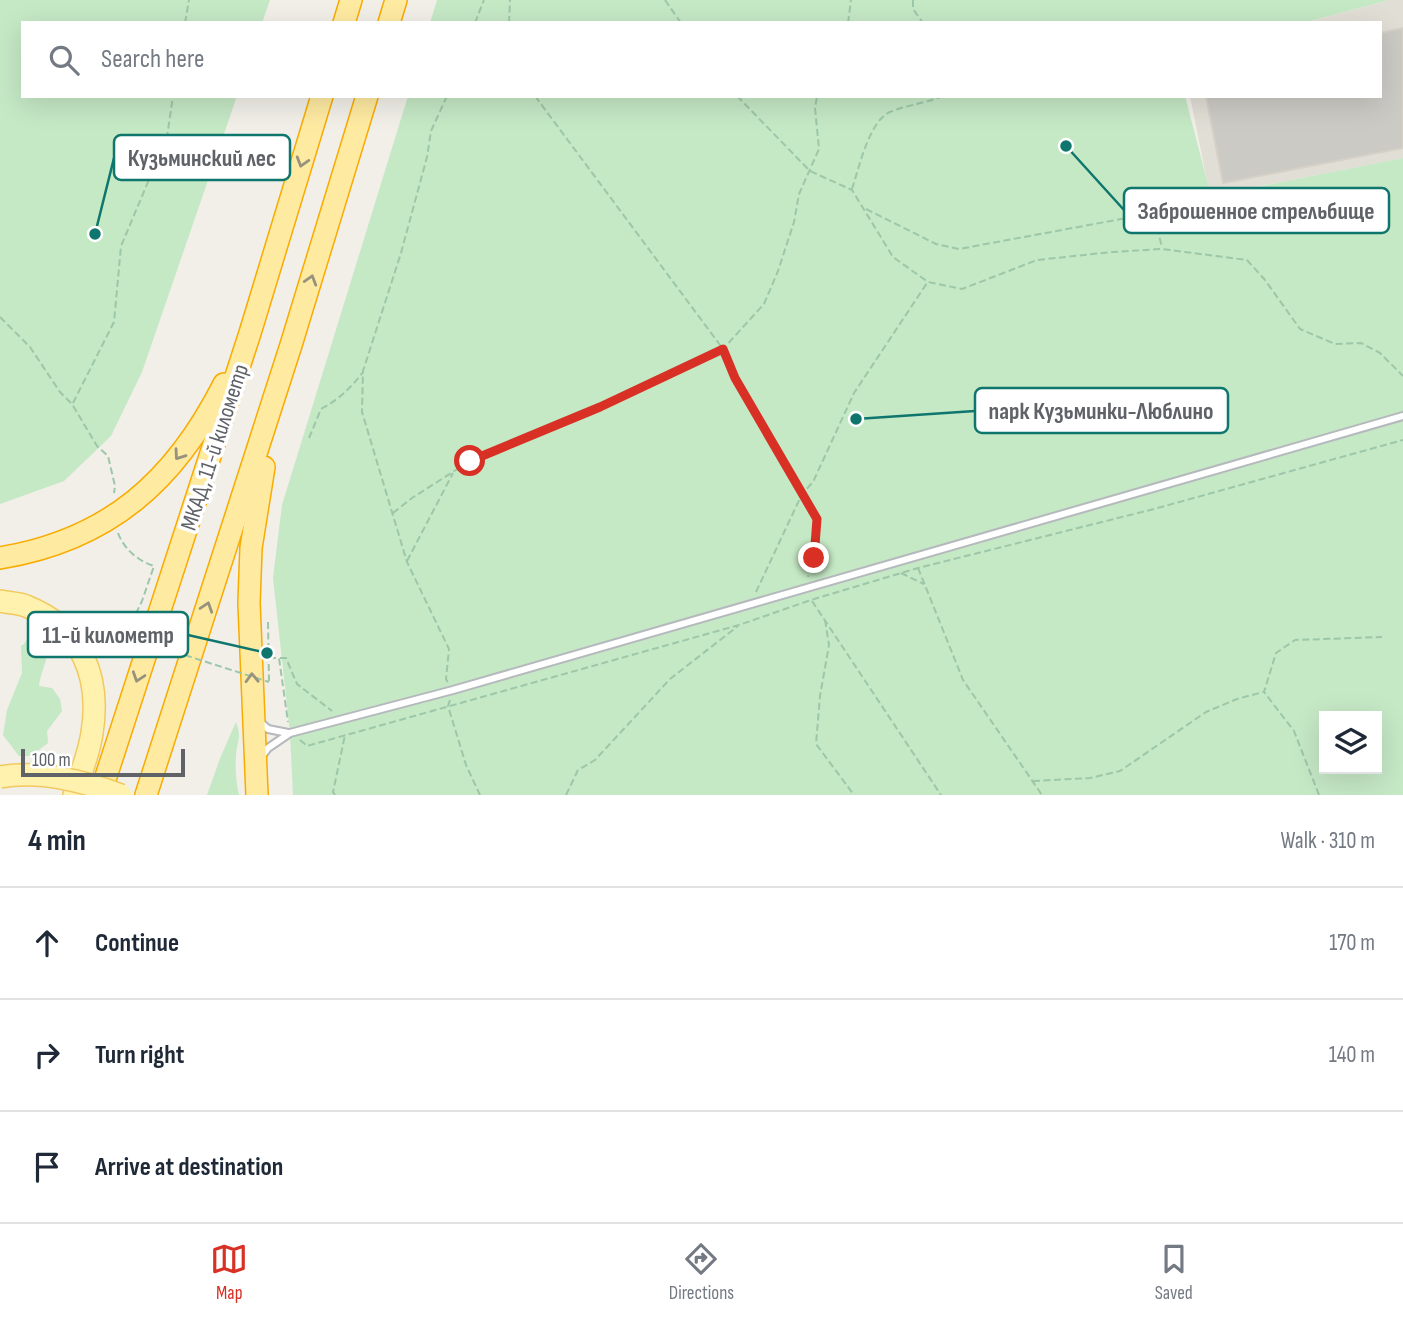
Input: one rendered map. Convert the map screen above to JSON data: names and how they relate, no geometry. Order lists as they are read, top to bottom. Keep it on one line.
{"streets":{"highway":["МКАД, 11-й километр"]},"places":["Заброшенное стрельбище","Кузьминский лес","парк Кузьминки-Люблино","11-й километр"],"scale_bar":"100 m","page":{"search":"Search here","scale":"100 m","heading":["4 min","Walk · 310 m"],"list":[["Continue","170 m"],["Turn right","140 m"],"Arrive at destination"],"nav":["Map","Directions","Saved"]}}
